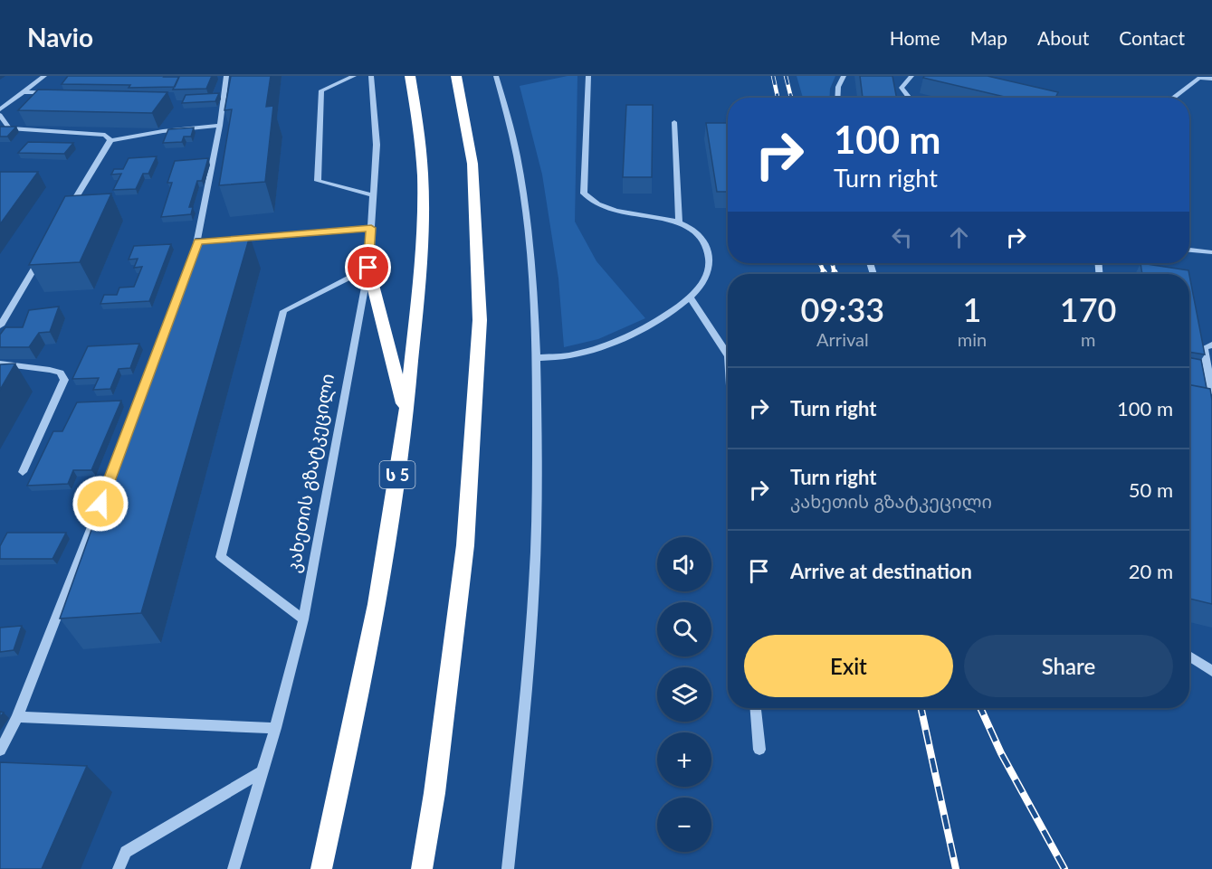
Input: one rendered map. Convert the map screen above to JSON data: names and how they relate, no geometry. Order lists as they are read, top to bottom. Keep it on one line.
{"streets":{"highway":["ს 5"],"street":["კახეთის გზატკეცილი"]},"page":{"header":"Navio","nav":["Home","Map","About","Contact"],"turn":["100 m","Turn right"],"eta":["09:33","Arrival","1","min","170","m"],"list":[{"name":"Turn right","value":"100 m"},{"name":"Turn right","note":"კახეთის გზატკეცილი","value":"50 m"},{"name":"Arrive at destination","value":"20 m"}],"map_buttons":["+","−"],"buttons":["Exit","Share"]}}
